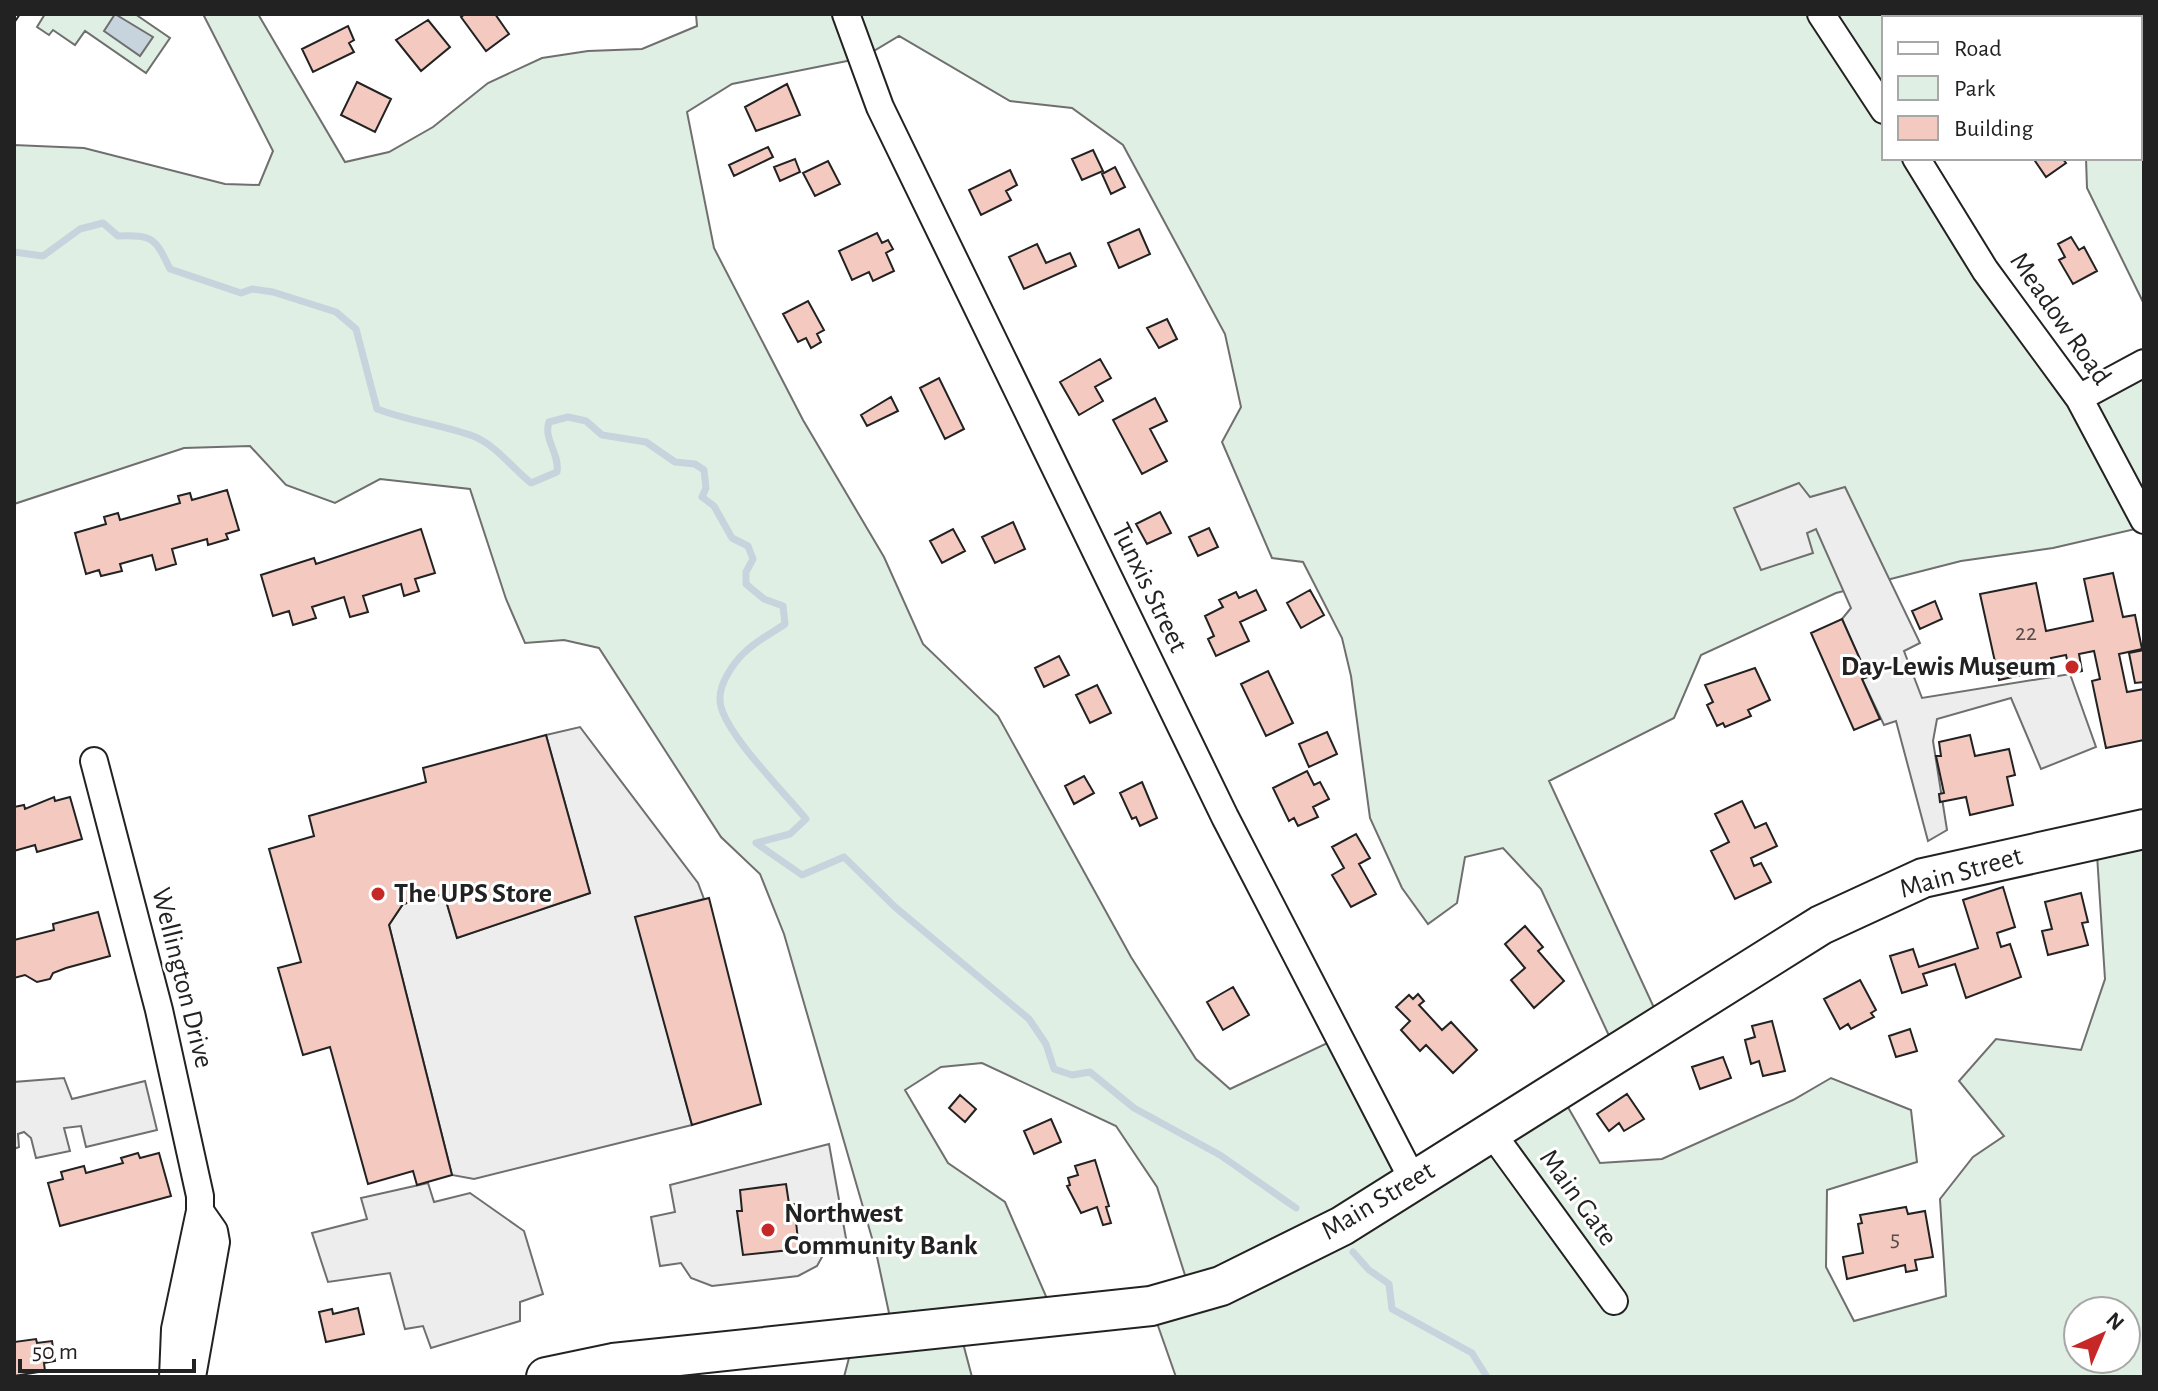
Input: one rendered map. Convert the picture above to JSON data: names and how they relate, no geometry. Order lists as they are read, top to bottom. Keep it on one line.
{"streets":{"highway":["Main Street"],"street":["Meadow Road","Tunxis Street","Wellington Drive","Main Gate"]},"crossings":[["Tunxis Street","Main Street"],["Main Street","Main Gate"]],"places":["Day-Lewis Museum","The UPS Store","Northwest Community Bank"],"house_numbers":["22","5"],"legend":["Road","Park","Building"],"scale_bar":"50 m","north":"top right"}
